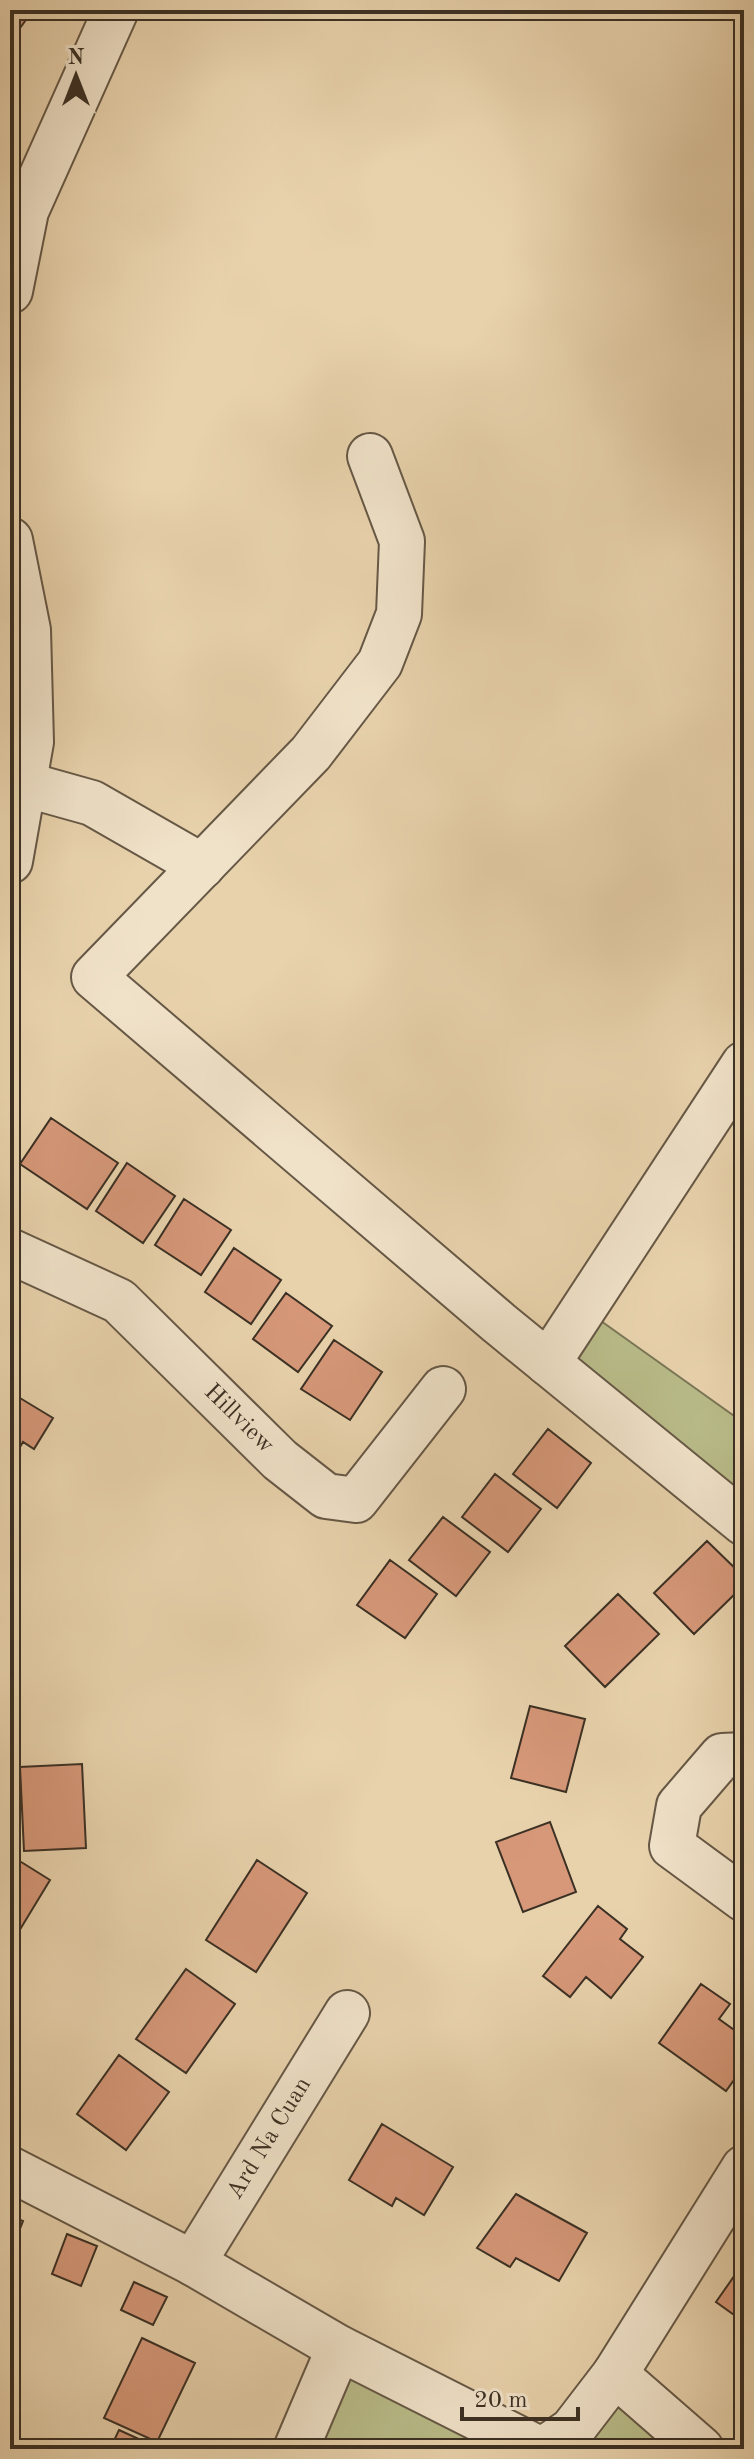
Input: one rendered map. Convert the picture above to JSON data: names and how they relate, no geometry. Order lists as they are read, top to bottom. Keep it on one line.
{"streets":{"street":["Hillview","Ard Na Cuan"]},"scale_bar":"20 m","north":"top"}
